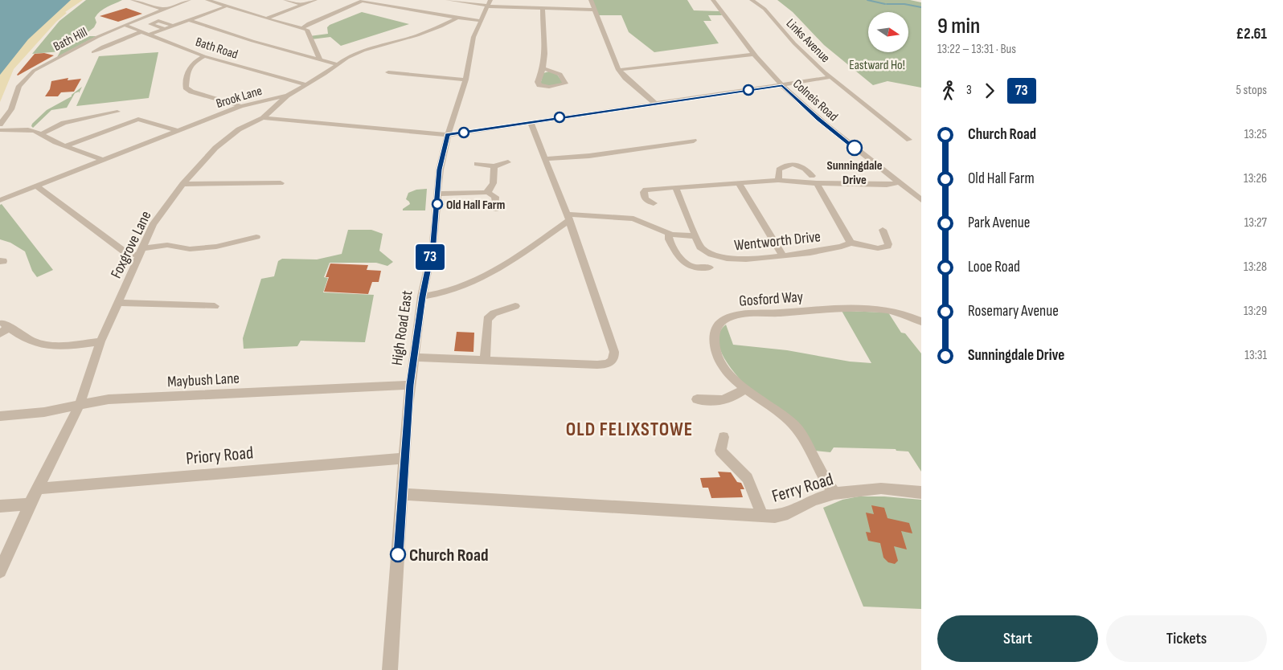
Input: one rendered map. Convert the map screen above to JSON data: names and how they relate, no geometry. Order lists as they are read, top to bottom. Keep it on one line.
{"streets":{"street":["Bath Hill","Links Avenue","Bath Road","Brook Lane","Colneis Road","Wentworth Drive","Foxgrove Lane","Gosford Way","High Road East","Maybush Lane","Priory Road","Ferry Road"]},"crossings":[["Bath Hill","Bath Road"],["Bath Road","Brook Lane"],["Brook Lane","Foxgrove Lane"],["Foxgrove Lane","Maybush Lane"],["Foxgrove Lane","Priory Road"],["Gosford Way","Ferry Road"],["High Road East","Maybush Lane"],["High Road East","Priory Road"],["High Road East","Ferry Road"]],"districts":["OLD FELIXSTOWE"],"parks":["Eastward Ho!"],"places":["Sunningdale Drive","Old Hall Farm","Church Road"],"lines":["bus line 73"],"north":"right","page":{"on_map":"73","heading":["9 min","13:22 – 13:31 · Bus","£2.61"],"legs":["3","73","5 stops"],"list":[{"name":"Church Road","value":"13:25"},{"name":"Old Hall Farm","value":"13:26"},{"name":"Park Avenue","value":"13:27"},{"name":"Looe Road","value":"13:28"},{"name":"Rosemary Avenue","value":"13:29"},{"name":"Sunningdale Drive","value":"13:31"}],"buttons":["Start","Tickets"]}}
